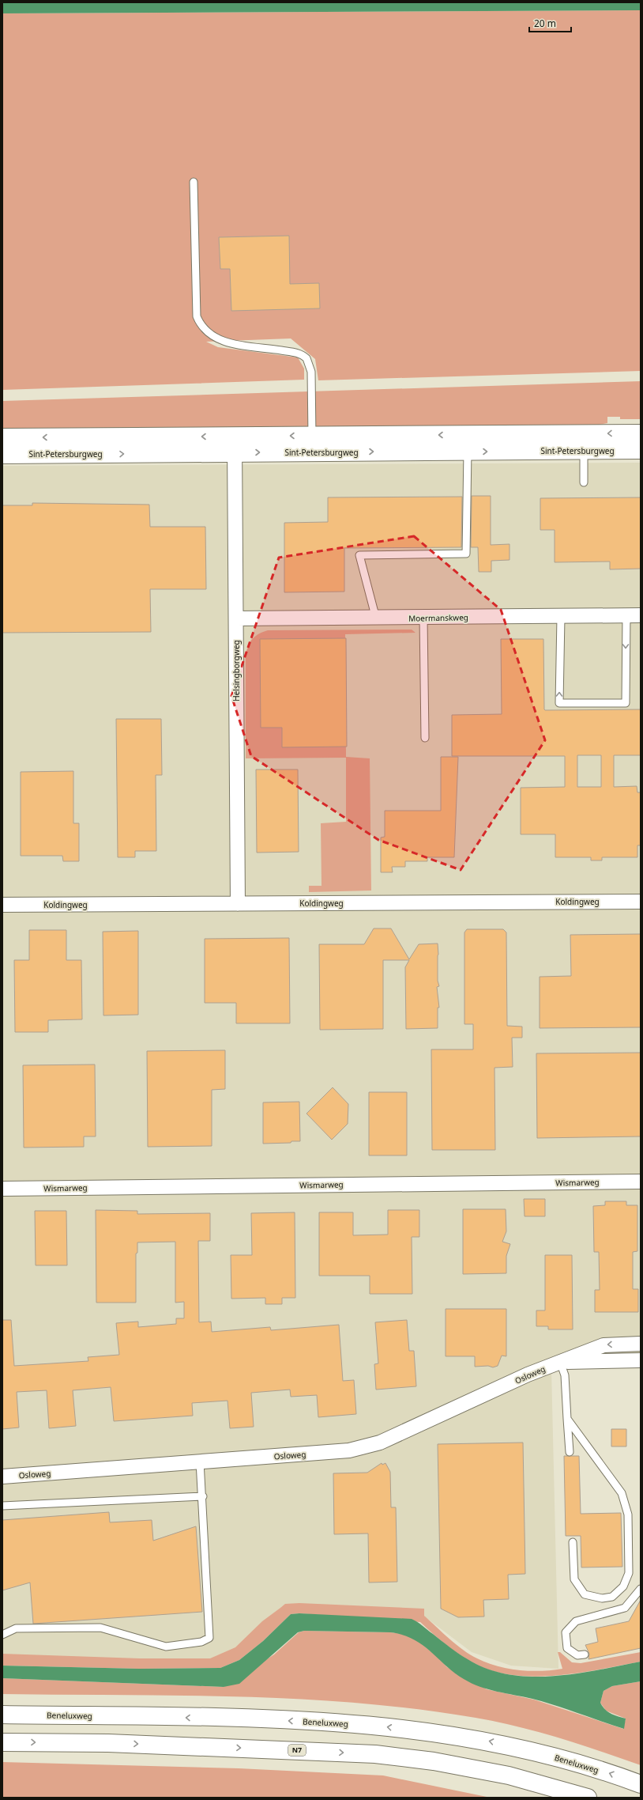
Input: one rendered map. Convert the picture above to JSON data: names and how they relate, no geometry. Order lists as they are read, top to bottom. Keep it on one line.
{"streets":{"main road":["Sint-Petersburgweg","Beneluxweg","N7"],"street":["Moermanskweg","Helsingborgweg","Koldingweg","Wismarweg","Osloweg"]},"crossings":[["Sint-Petersburgweg","Helsingborgweg"],["Moermanskweg","Helsingborgweg"],["Helsingborgweg","Koldingweg"]],"scale_bar":"20 m"}
